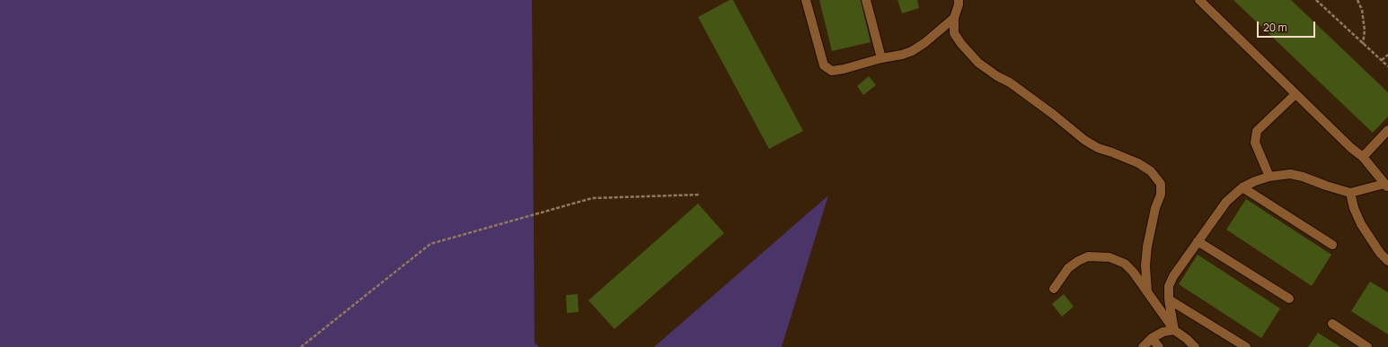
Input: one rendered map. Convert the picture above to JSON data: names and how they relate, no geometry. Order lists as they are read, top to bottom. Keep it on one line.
{"scale_bar":"20 m"}
